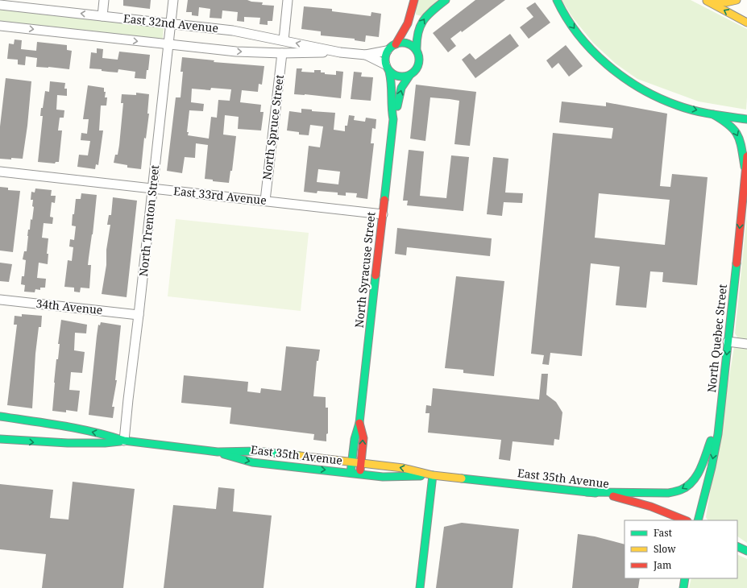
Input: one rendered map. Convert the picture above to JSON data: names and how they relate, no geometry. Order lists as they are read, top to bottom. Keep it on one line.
{"streets":{"street":["East 32nd Avenue","North Spruce Street","East 33rd Avenue","North Trenton Street","North Syracuse Street","34th Avenue","North Quebec Street","East 35th Avenue"]},"crossings":[["East 32nd Avenue","North Spruce Street"],["East 32nd Avenue","North Trenton Street"],["East 32nd Avenue","North Syracuse Street"],["North Spruce Street","East 33rd Avenue"],["East 33rd Avenue","North Trenton Street"],["East 33rd Avenue","North Syracuse Street"],["North Trenton Street","34th Avenue"],["North Trenton Street","East 35th Avenue"],["North Syracuse Street","East 35th Avenue"]],"one_way":["North Quebec Street"],"legend":["Fast","Slow","Jam"]}
